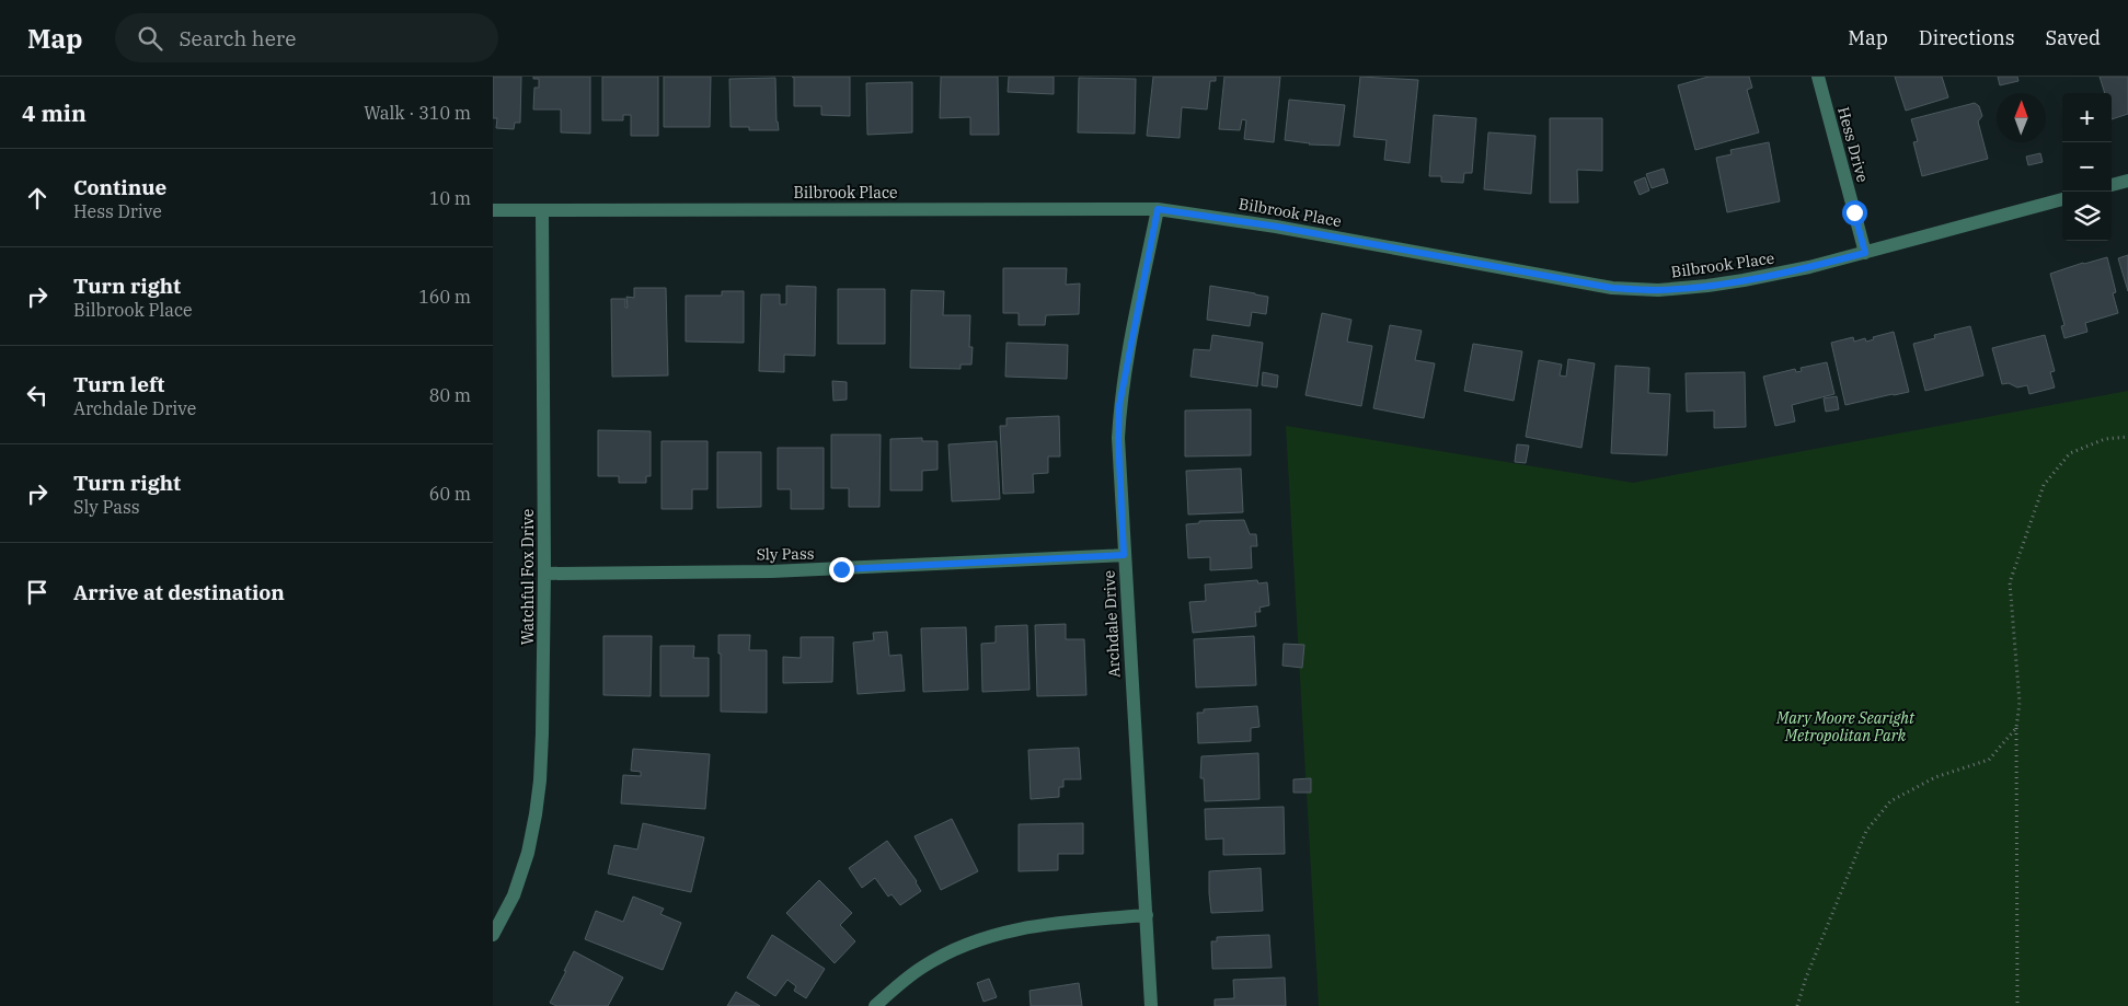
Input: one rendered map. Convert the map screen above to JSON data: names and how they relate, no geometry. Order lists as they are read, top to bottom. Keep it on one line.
{"streets":{"street":["Hess Drive","Bilbrook Place","Sly Pass","Watchful Fox Drive","Archdale Drive"]},"crossings":[["Hess Drive","Bilbrook Place"],["Bilbrook Place","Watchful Fox Drive"],["Bilbrook Place","Archdale Drive"],["Sly Pass","Watchful Fox Drive"],["Sly Pass","Archdale Drive"]],"parks":["Mary Moore Searight Metropolitan Park"],"north":"top","page":{"header":"Map","search":"Search here","nav":["Map","Directions","Saved"],"heading":["4 min","Walk · 310 m"],"map_buttons":["+","−"],"list":[["Continue","Hess Drive","10 m"],["Turn right","Bilbrook Place","160 m"],["Turn left","Archdale Drive","80 m"],["Turn right","Sly Pass","60 m"],"Arrive at destination"]}}
